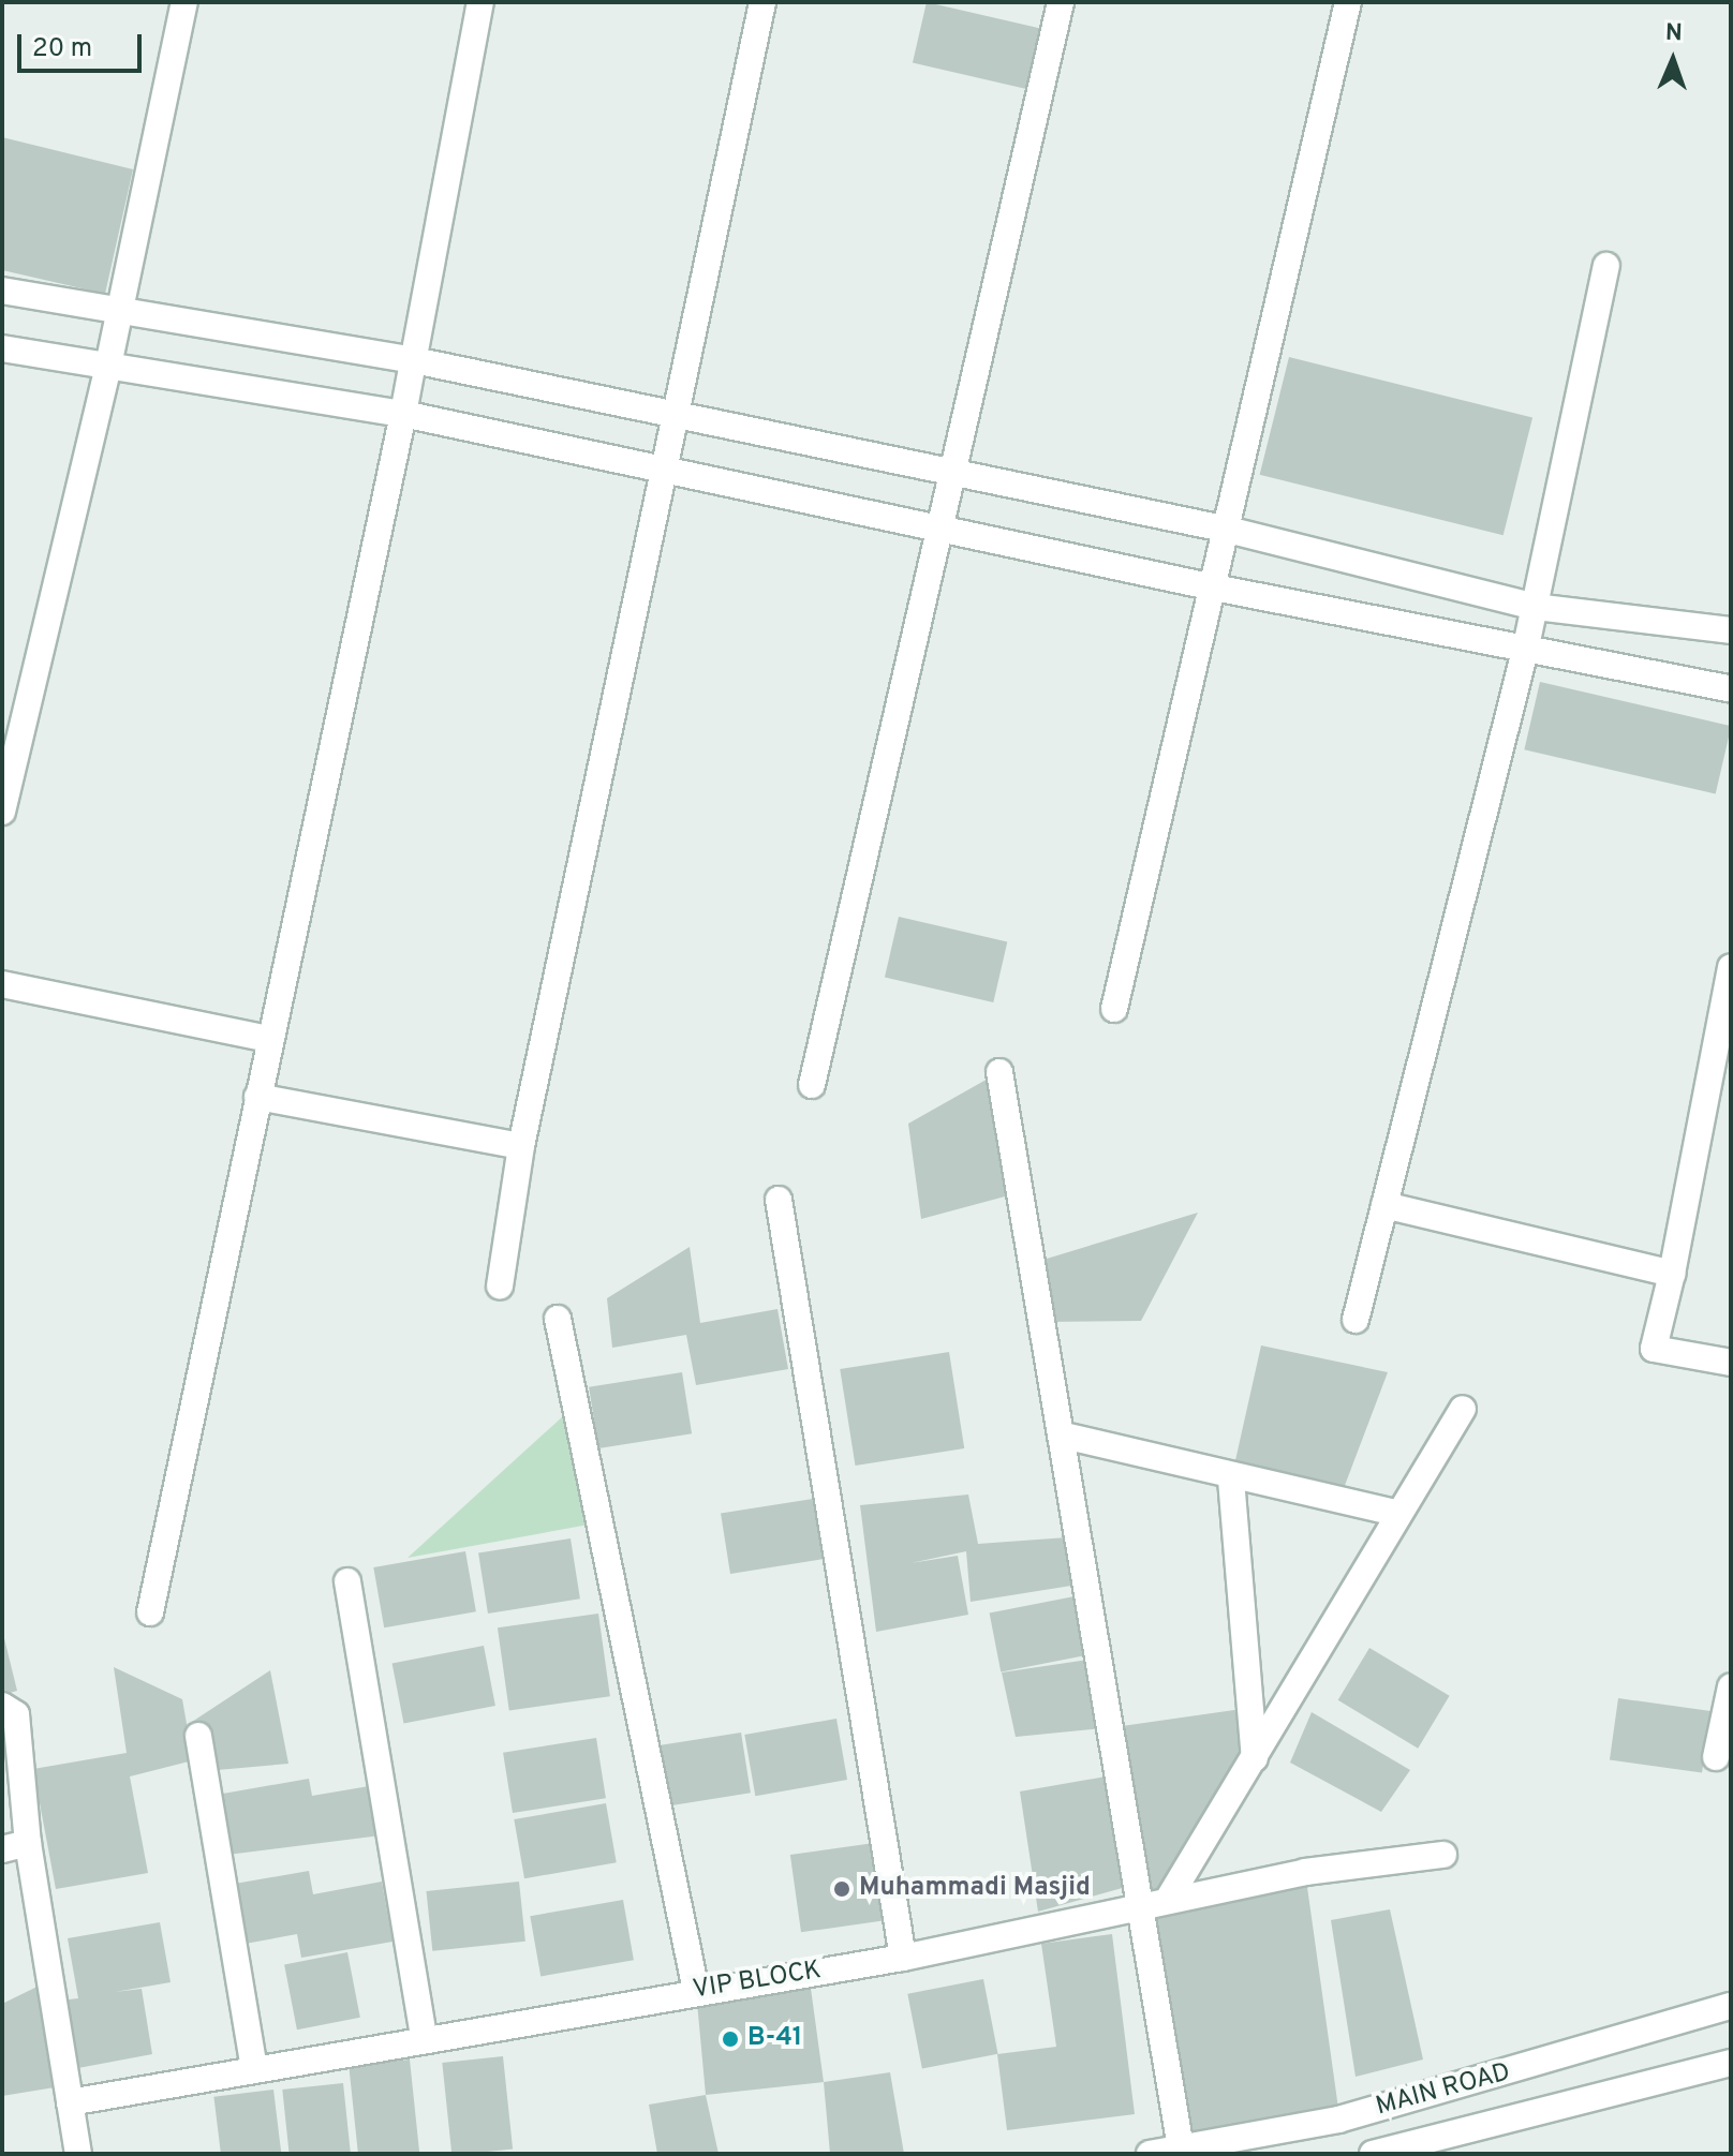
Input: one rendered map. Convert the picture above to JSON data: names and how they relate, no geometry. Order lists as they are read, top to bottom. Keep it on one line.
{"streets":{"street":["VIP BLOCK","MAIN ROAD"]},"places":["Muhammadi Masjid","B-41"],"scale_bar":"20 m","north":"top"}
